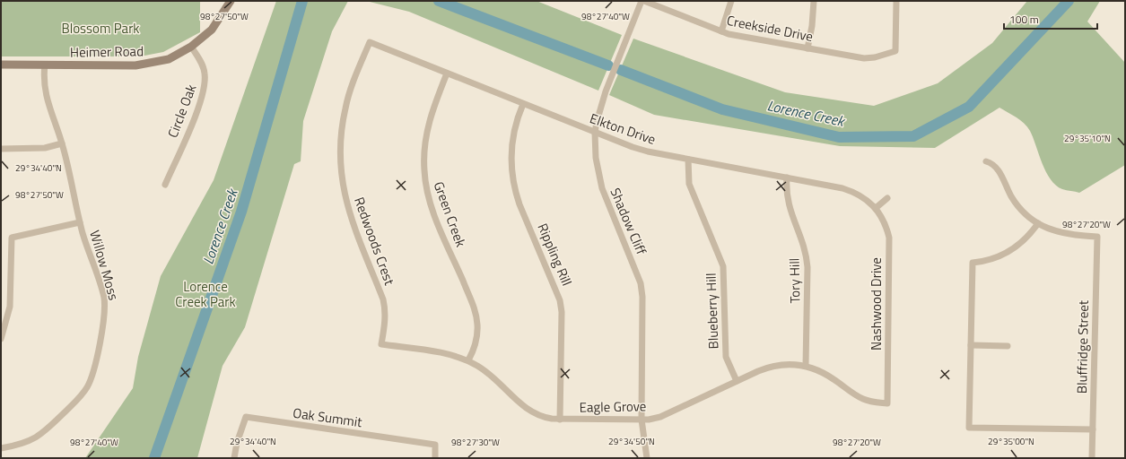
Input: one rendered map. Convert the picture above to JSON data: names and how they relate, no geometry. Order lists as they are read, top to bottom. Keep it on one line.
{"streets":{"street":["Creekside Drive","Heimer Road","Circle Oak","Elkton Drive","Green Creek","Shadow Cliff","Redwoods Crest","Rippling Rill","Willow Moss","Tory Hill","Nashwood Drive","Blueberry Hill","Bluffridge Street","Eagle Grove","Oak Summit"]},"crossings":[["Heimer Road","Circle Oak"],["Heimer Road","Willow Moss"],["Elkton Drive","Green Creek"],["Elkton Drive","Shadow Cliff"],["Elkton Drive","Redwoods Crest"],["Elkton Drive","Rippling Rill"],["Elkton Drive","Tory Hill"],["Elkton Drive","Nashwood Drive"],["Elkton Drive","Blueberry Hill"],["Green Creek","Eagle Grove"],["Shadow Cliff","Eagle Grove"],["Redwoods Crest","Eagle Grove"],["Rippling Rill","Eagle Grove"],["Tory Hill","Eagle Grove"],["Nashwood Drive","Eagle Grove"],["Blueberry Hill","Eagle Grove"]],"water":["Lorence Creek"],"parks":["Blossom Park","Lorence Creek Park"],"scale_bar":"100 m","coordinates":["98°27'50\"W","98°27'40\"W","29°35'10\"N","29°34'40\"N","98°27'20\"W","29°34'50\"N","29°35'00\"N","98°27'30\"W"]}
